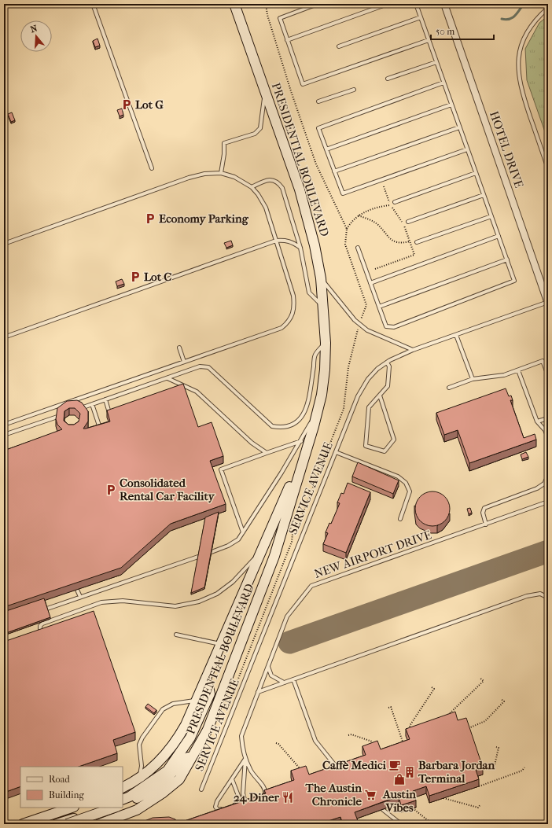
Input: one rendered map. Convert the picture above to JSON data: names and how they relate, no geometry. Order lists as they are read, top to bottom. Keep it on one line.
{"streets":{"main road":["PRESIDENTIAL BOULEVARD"],"street":["HOTEL DRIVE"],"lane":["SERVICE AVENUE","NEW AIRPORT DRIVE"]},"crossings":[["HOTEL DRIVE","SERVICE AVENUE"]],"places":{"parking":["Lot G","Economy Parking","Lot C","Consolidated Rental Car Facility"],"cafe":["Caffè Medici"],"building":["Barbara Jordan Terminal"],"shop":["Austin Vibes"],"supermarket":["The Austin Chronicle"],"restaurant":["24 Diner"]},"legend":["Road","Building"],"scale_bar":"50 m","north":"top"}
